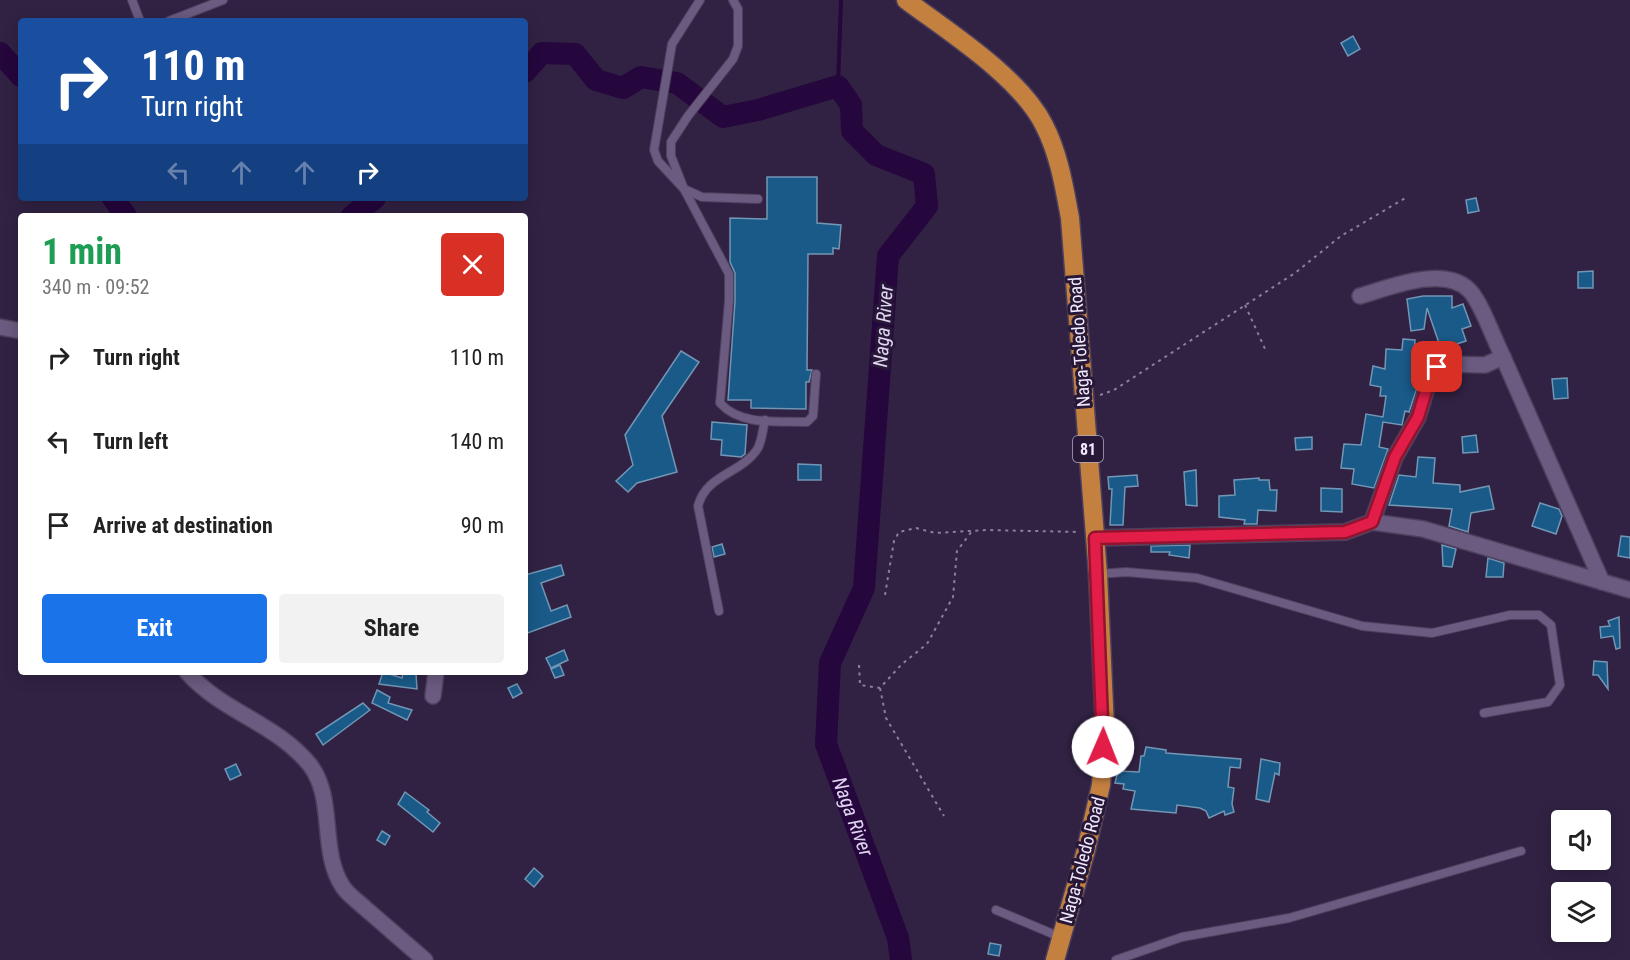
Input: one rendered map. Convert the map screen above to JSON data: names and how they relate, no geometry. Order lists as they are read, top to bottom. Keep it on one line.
{"streets":{"highway":["Naga-Toledo Road","81"]},"water":["Naga River"],"page":{"turn":["110 m","Turn right"],"heading":["1 min","340 m · 09:52"],"list":[{"name":"Turn right","value":"110 m"},{"name":"Turn left","value":"140 m"},{"name":"Arrive at destination","value":"90 m"}],"buttons":["Exit","Share"]}}
